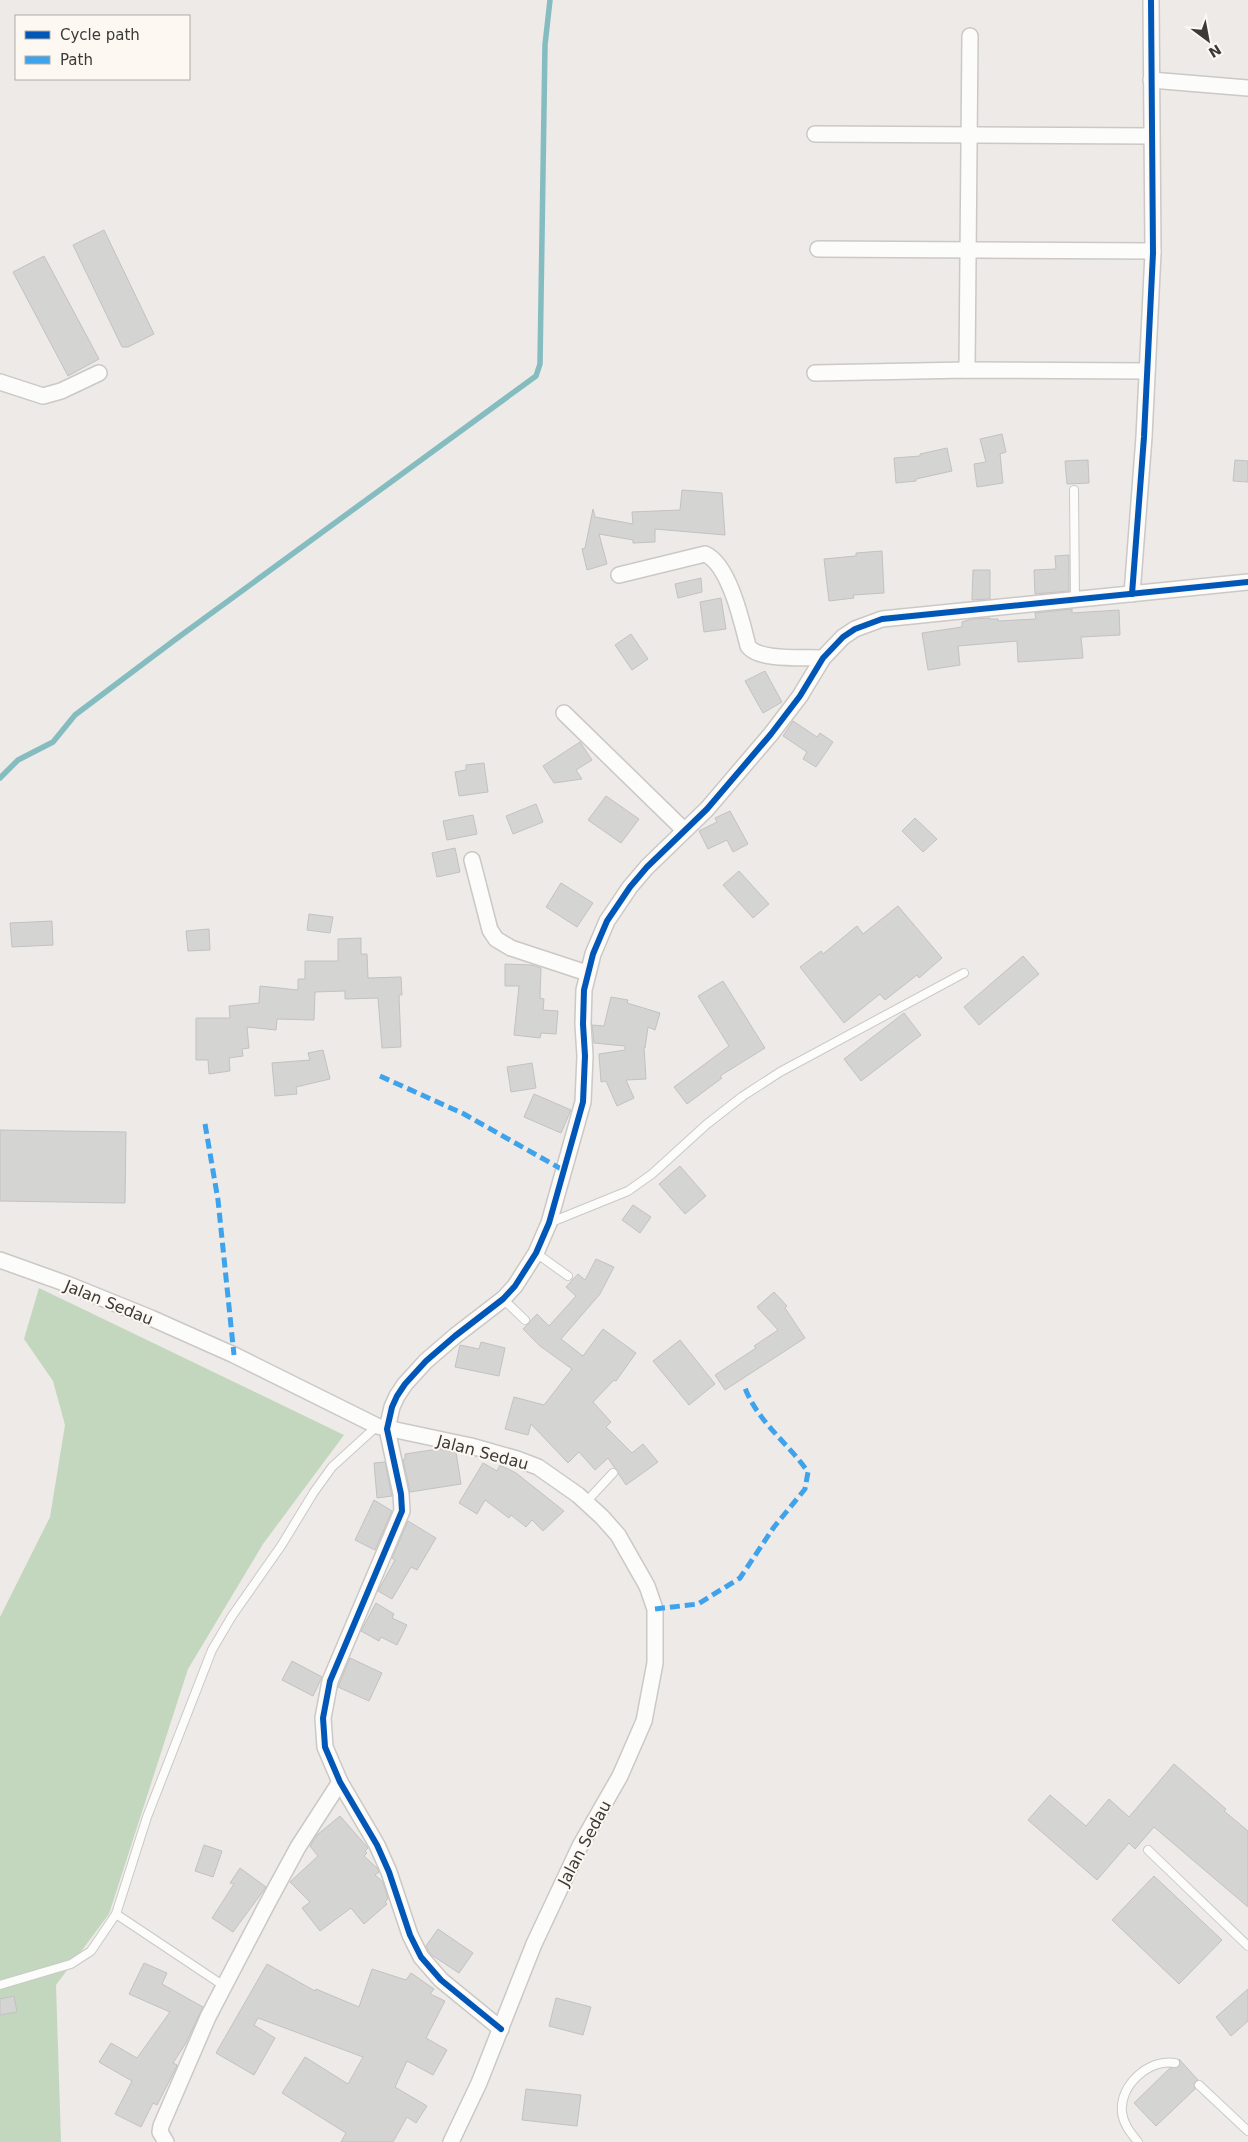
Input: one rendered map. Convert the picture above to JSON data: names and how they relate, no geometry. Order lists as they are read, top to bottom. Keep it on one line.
{"streets":{"street":["Jalan Sedau"]},"legend":["Cycle path","Path"],"north":"bottom right"}
